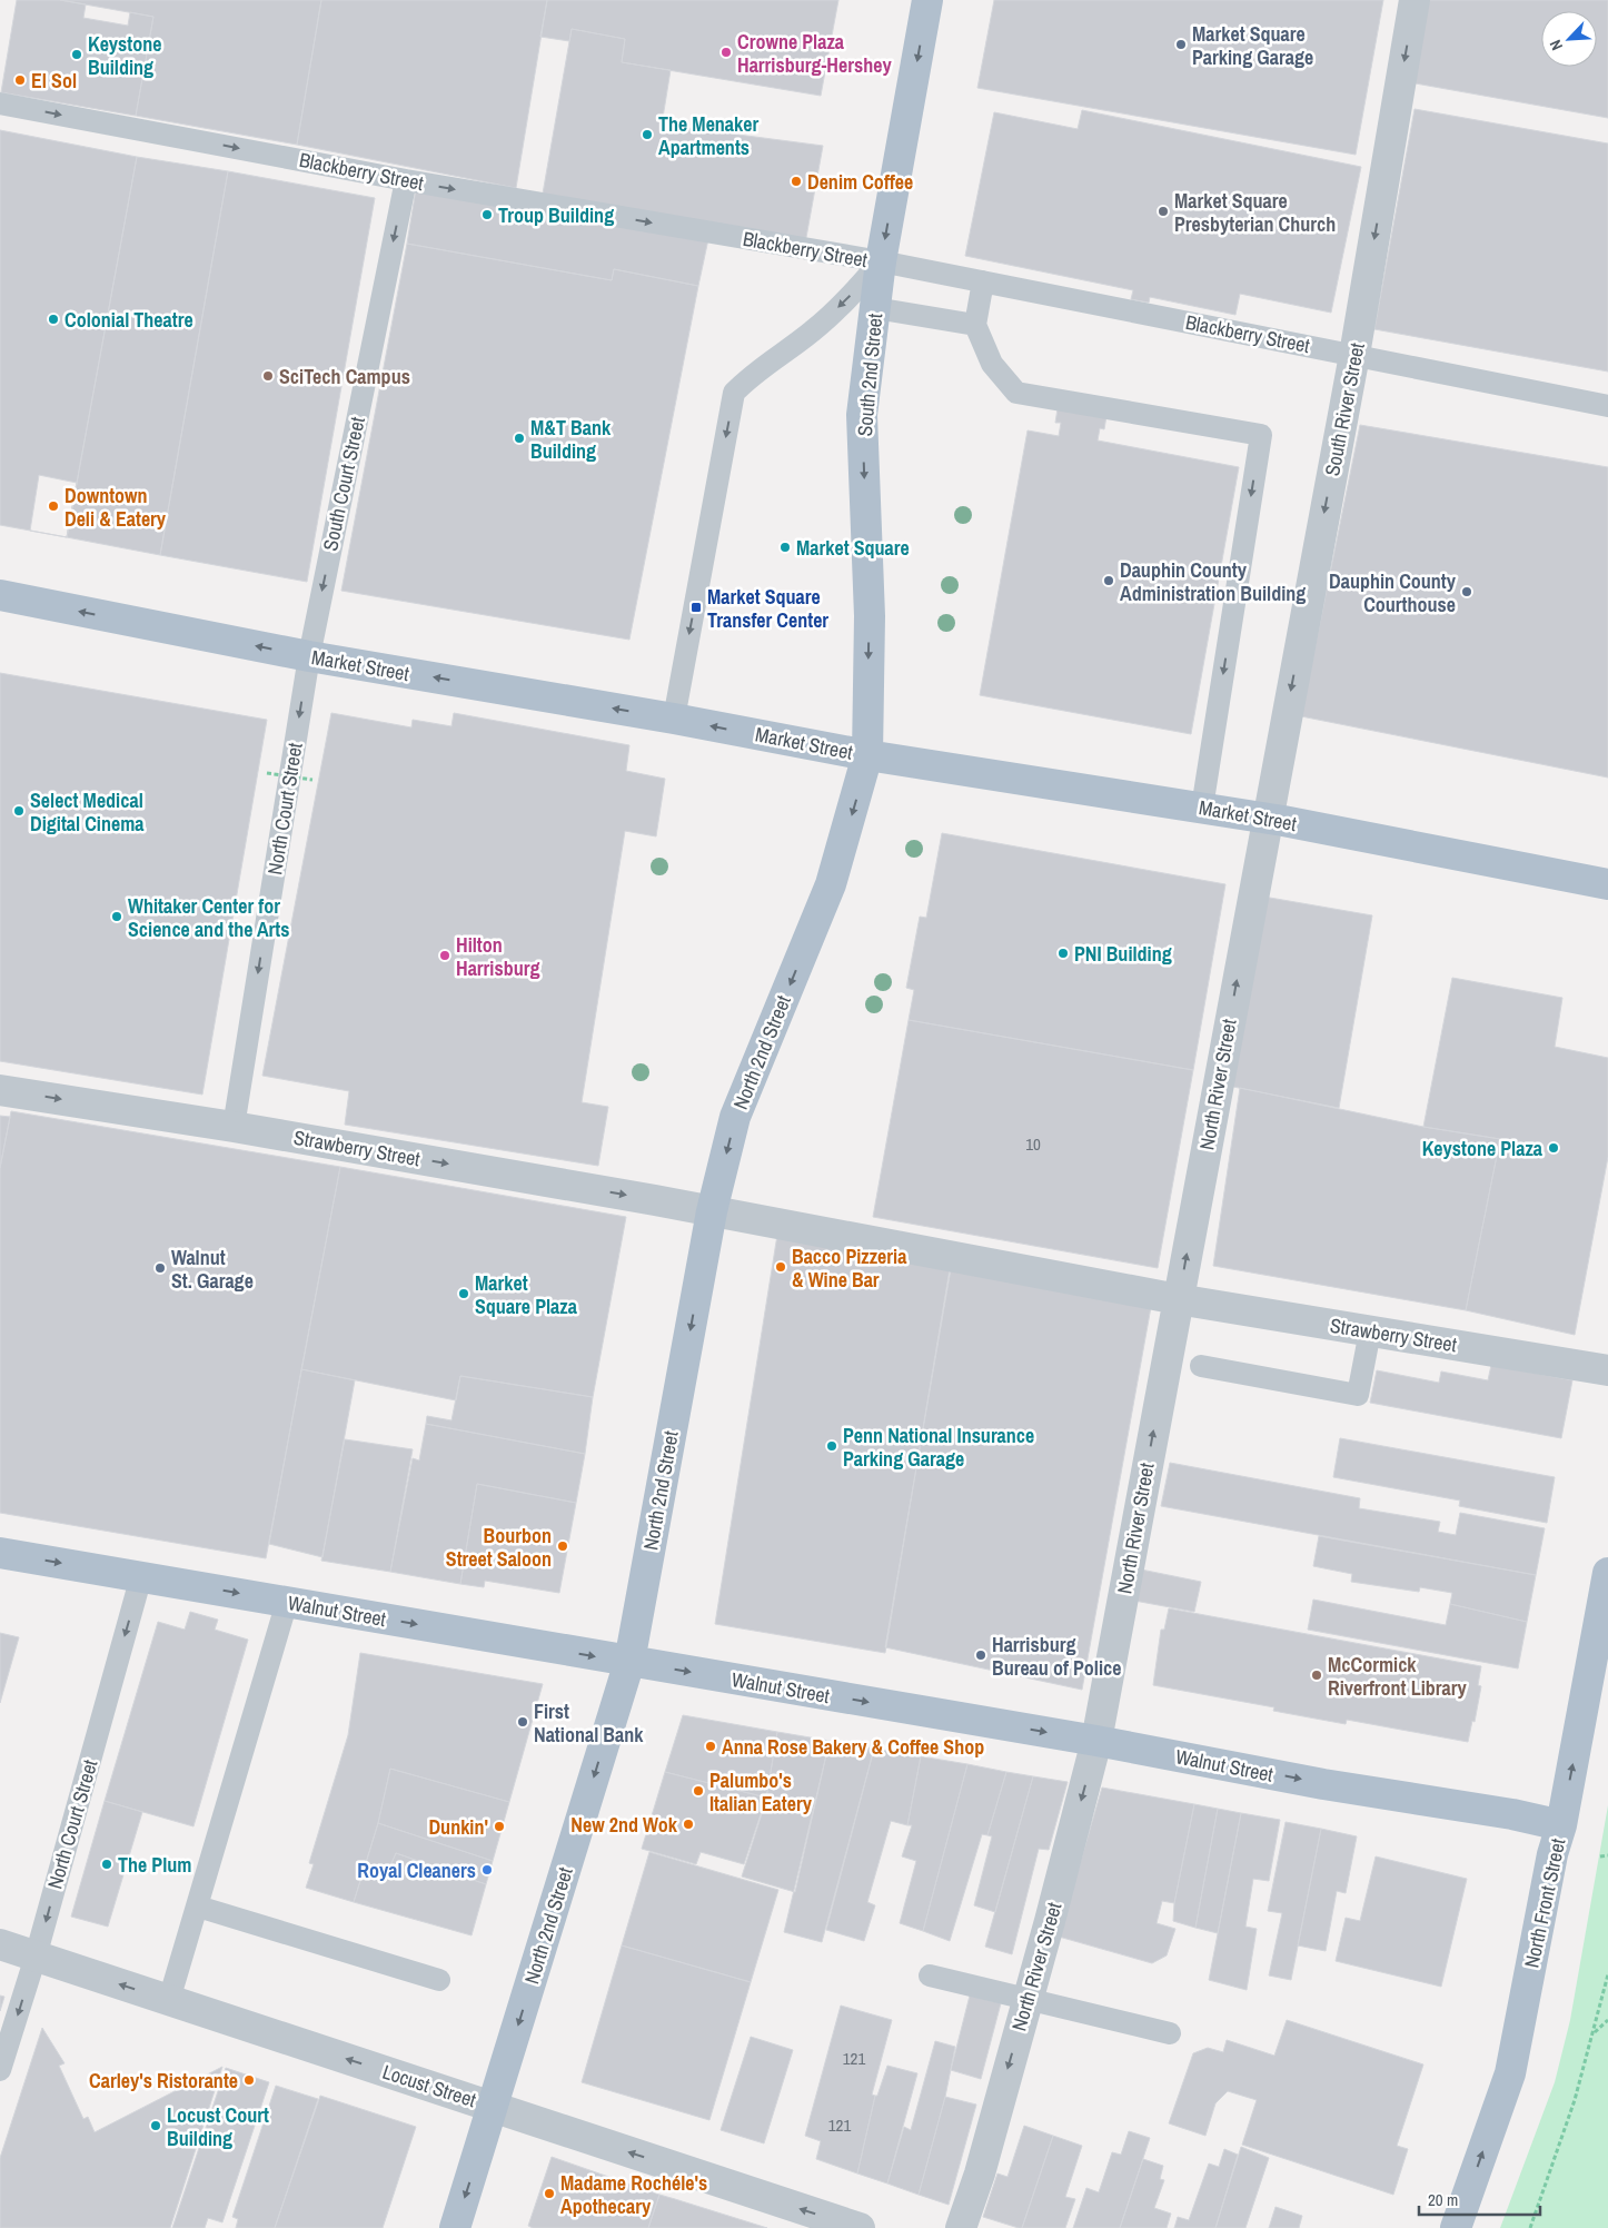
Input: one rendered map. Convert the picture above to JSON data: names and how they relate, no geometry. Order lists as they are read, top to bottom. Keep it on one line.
{"streets":{"main road":["South 2nd Street","Market Street","North 2nd Street","Walnut Street","North Front Street"],"street":["South River Street","North River Street","Strawberry Street","Locust Street"],"lane":["Blackberry Street","South Court Street","North Court Street"]},"crossings":[["Blackberry Street","South 2nd Street"],["Blackberry Street","South River Street"],["Blackberry Street","South Court Street"],["South 2nd Street","Market Street"],["South 2nd Street","North 2nd Street"],["South River Street","Market Street"],["South River Street","North River Street"],["South Court Street","Market Street"],["South Court Street","North Court Street"],["Market Street","North Court Street"],["Market Street","North 2nd Street"],["Market Street","North River Street"],["North Court Street","Strawberry Street"],["North Court Street","Walnut Street"],["North Court Street","Locust Street"],["North 2nd Street","Strawberry Street"],["North 2nd Street","Walnut Street"],["North 2nd Street","Locust Street"],["North River Street","Strawberry Street"],["North River Street","Walnut Street"],["Walnut Street","North Front Street"]],"one_way":["Blackberry Street","South 2nd Street","South River Street","South Court Street","Market Street","North 2nd Street","Strawberry Street","Walnut Street","North Front Street","Locust Street"],"places":{"other":["Market Square Parking Garage","Crowne Plaza Harrisburg-Hershey","Keystone Building","El Sol","The Menaker Apartments","Denim Coffee","Market Square Presbyterian Church","Troup Building","Colonial Theatre","SciTech Campus","M&T Bank Building","Downtown Deli & Eatery","Market Square","Dauphin County Administration Building","Dauphin County Courthouse","Select Medical Digital Cinema","Whitaker Center for Science and the Arts","PNI Building","Hilton Harrisburg","Keystone Plaza","Bacco Pizzeria & Wine Bar","Walnut St. Garage","Market Square Plaza","Penn National Insurance Parking Garage","Bourbon Street Saloon","Harrisburg Bureau of Police","McCormick Riverfront Library","First National Bank","Anna Rose Bakery & Coffee Shop","Palumbo's Italian Eatery","New 2nd Wok","Dunkin'","The Plum","Royal Cleaners","Carley's Ristorante","Locust Court Building","Madame Rochéle's Apothecary"],"transit":["Market Square Transfer Center"]},"house_numbers":["10","121","121"],"scale_bar":"20 m","north":"bottom left"}
